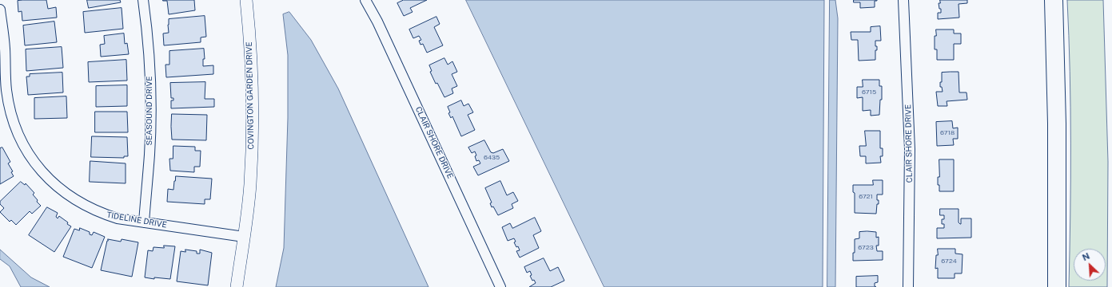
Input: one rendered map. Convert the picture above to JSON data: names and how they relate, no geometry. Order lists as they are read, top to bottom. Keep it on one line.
{"streets":{"street":["COVINGTON GARDEN DRIVE","SEASOUND DRIVE","CLAIR SHORE DRIVE","TIDELINE DRIVE"]},"crossings":[["COVINGTON GARDEN DRIVE","TIDELINE DRIVE"],["SEASOUND DRIVE","TIDELINE DRIVE"]],"house_numbers":["6715","6718","6435","6721","6723","6724"],"north":"top left"}
